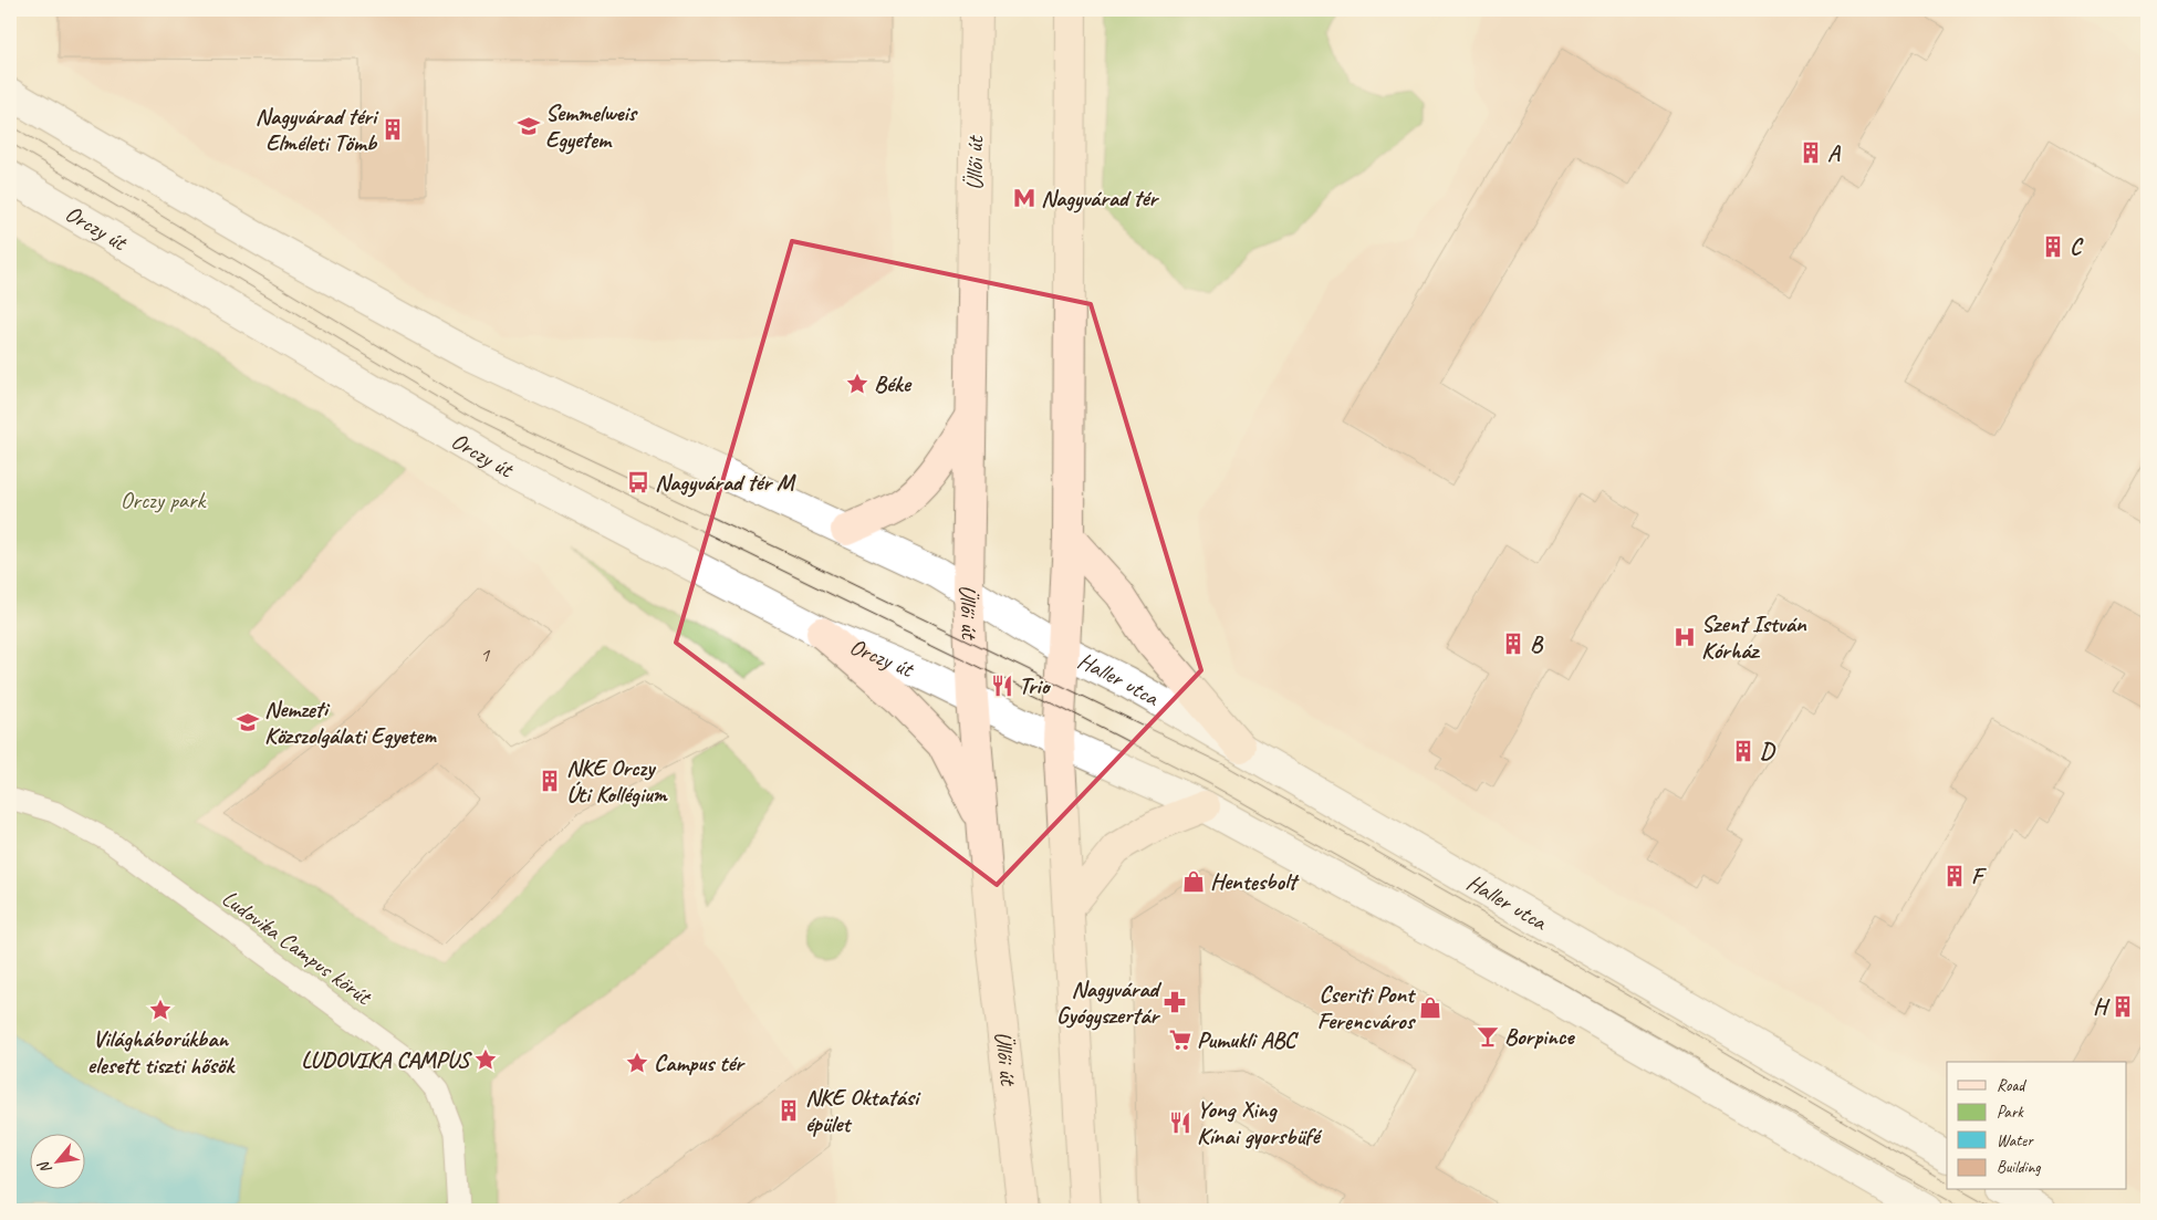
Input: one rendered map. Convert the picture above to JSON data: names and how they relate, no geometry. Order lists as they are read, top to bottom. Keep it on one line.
{"streets":{"main road":["Üllői út"],"street":["Orczy út","Haller utca","Ludovika Campus körút"]},"crossings":[["Üllői út","Orczy út"],["Üllői út","Haller utca"]],"parks":["Orczy park"],"places":{"school or university":["Semmelweis Egyetem","Nemzeti Közszolgálati Egyetem"],"building":["Nagyvárad téri Elméleti Tömb","A","C","B","D","NKE Orczy Úti Kollégium","F","H","NKE Oktatási épület"],"metro station":["Nagyvárad tér"],"place":["Béke","Világháborúkban elesett tiszti hősök","LUDOVIKA CAMPUS","Campus tér"],"bus stop":["Nagyvárad tér M"],"hospital":["Szent István Kórház"],"restaurant":["Trio","Yong Xing Kínai gyorsbüfé"],"shop":["Hentesbolt","Cseriti Pont Ferencváros"],"pharmacy":["Nagyvárad Gyógyszertár"],"bar":["Borpince"],"supermarket":["Pumukli ABC"]},"house_numbers":["1"],"legend":["Road","Park","Water","Building"],"north":"bottom left"}
